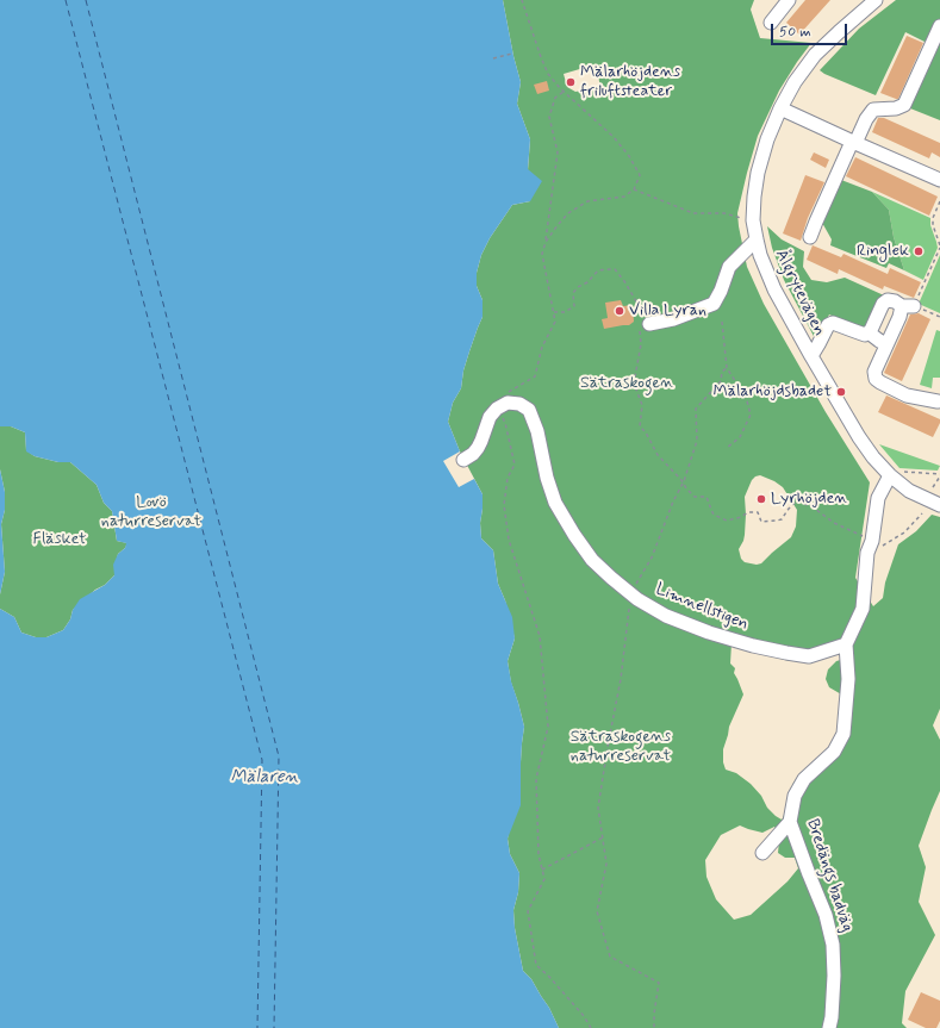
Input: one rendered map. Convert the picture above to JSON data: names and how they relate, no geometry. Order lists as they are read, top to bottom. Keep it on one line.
{"streets":{"street":["Ålgrytevägen","Limnellstigen","Bredängs badväg"]},"crossings":[["Ålgrytevägen","Bredängs badväg"],["Limnellstigen","Bredängs badväg"]],"water":["Mälaren"],"parks":["Sätraskogen","Lovö naturreservat","Fläsket","Sätraskogens naturreservat"],"places":["Mälarhöjdens friluftsteater","Ringlek","Villa Lyran","Mälarhöjdsbadet","Lyrhöjden"],"scale_bar":"50 m"}
